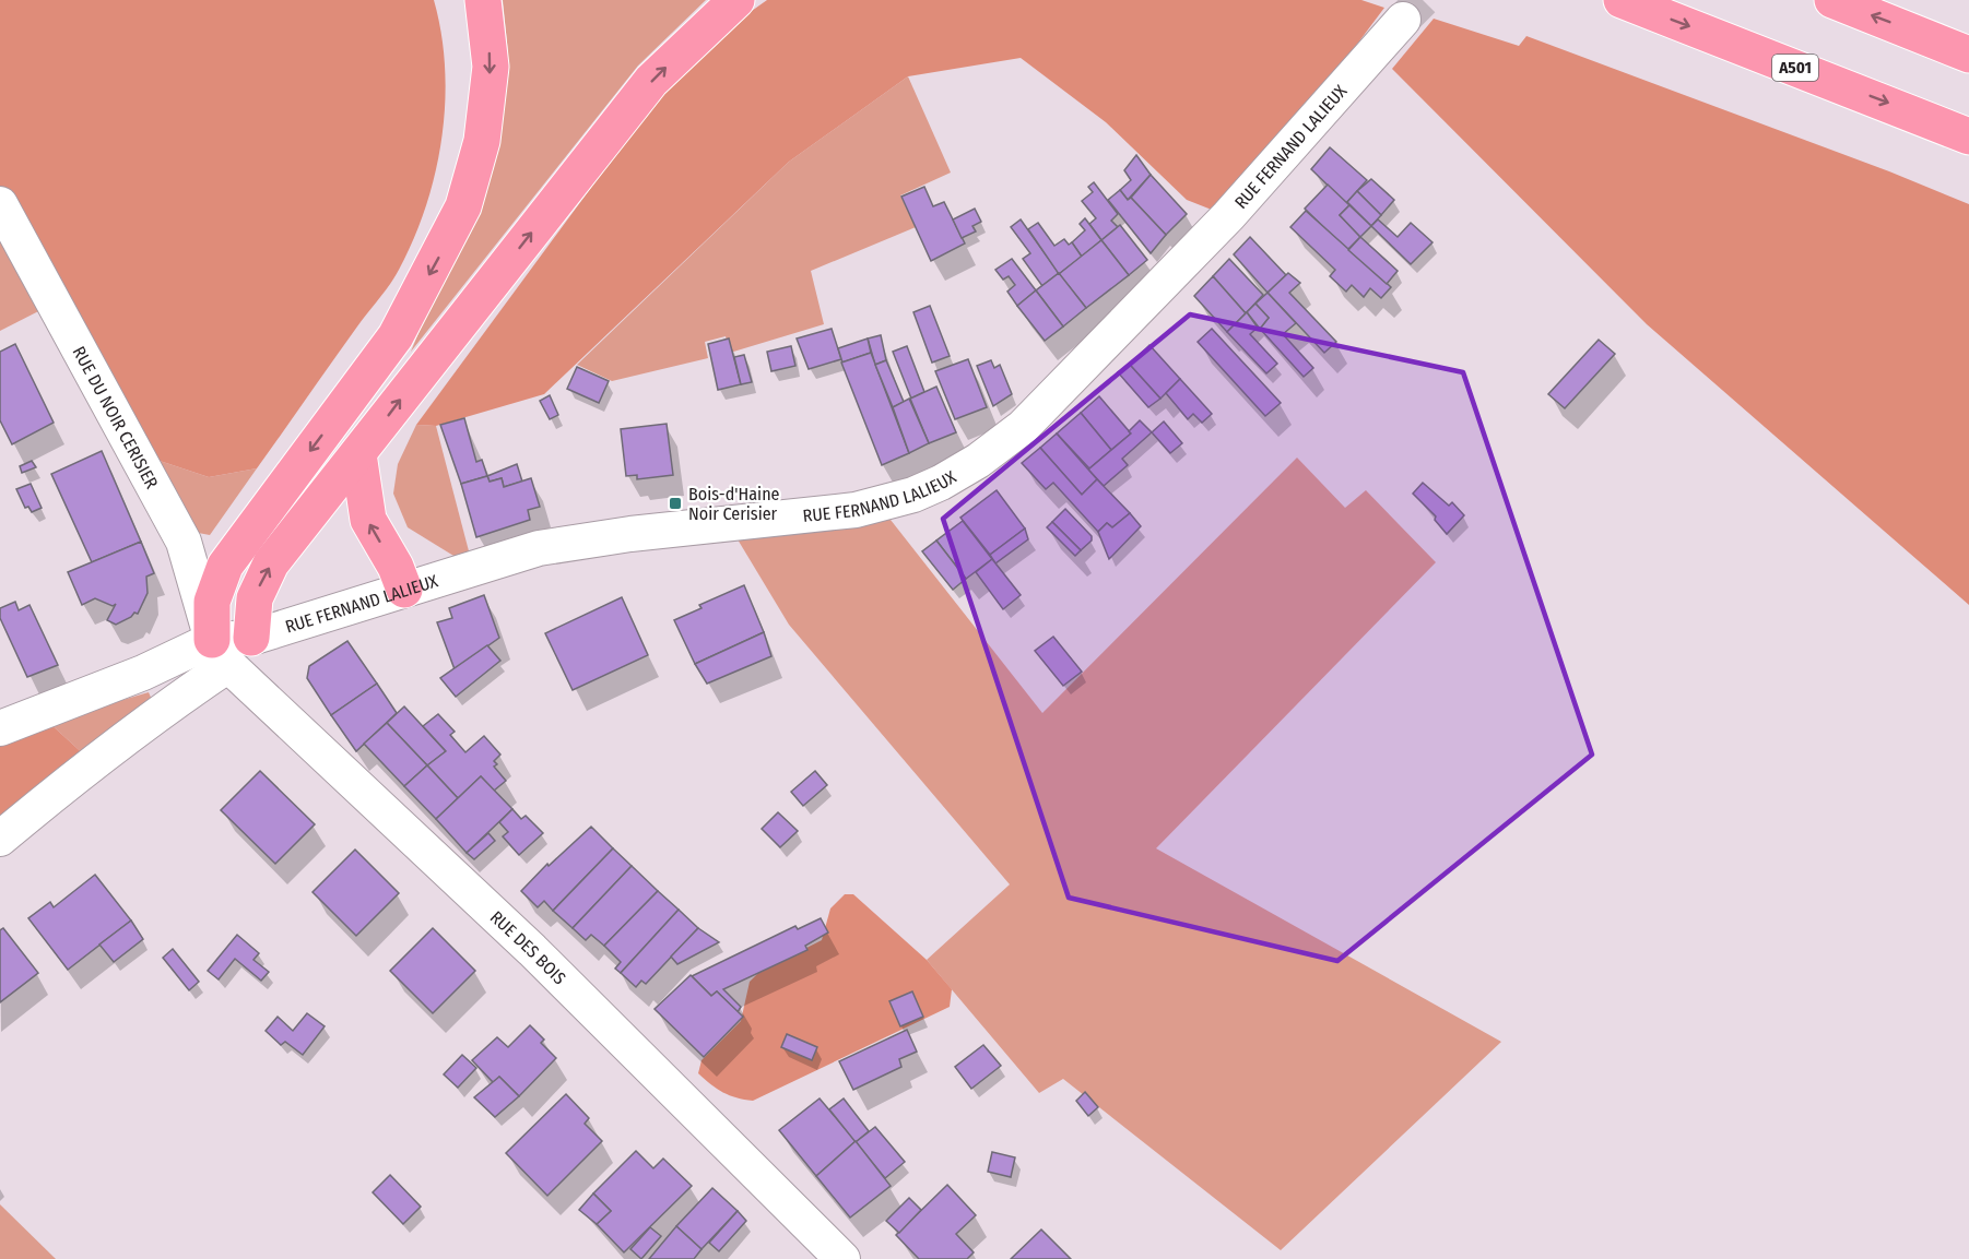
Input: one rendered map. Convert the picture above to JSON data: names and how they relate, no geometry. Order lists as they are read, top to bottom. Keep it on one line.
{"streets":{"highway":["A501"],"street":["RUE FERNAND LALIEUX","RUE DU NOIR CERISIER","RUE DES BOIS"]},"crossings":[["RUE FERNAND LALIEUX","RUE DU NOIR CERISIER"],["RUE FERNAND LALIEUX","RUE DES BOIS"],["RUE DU NOIR CERISIER","RUE DES BOIS"]],"places":{"transit":["Bois-d'Haine Noir Cerisier"]}}
